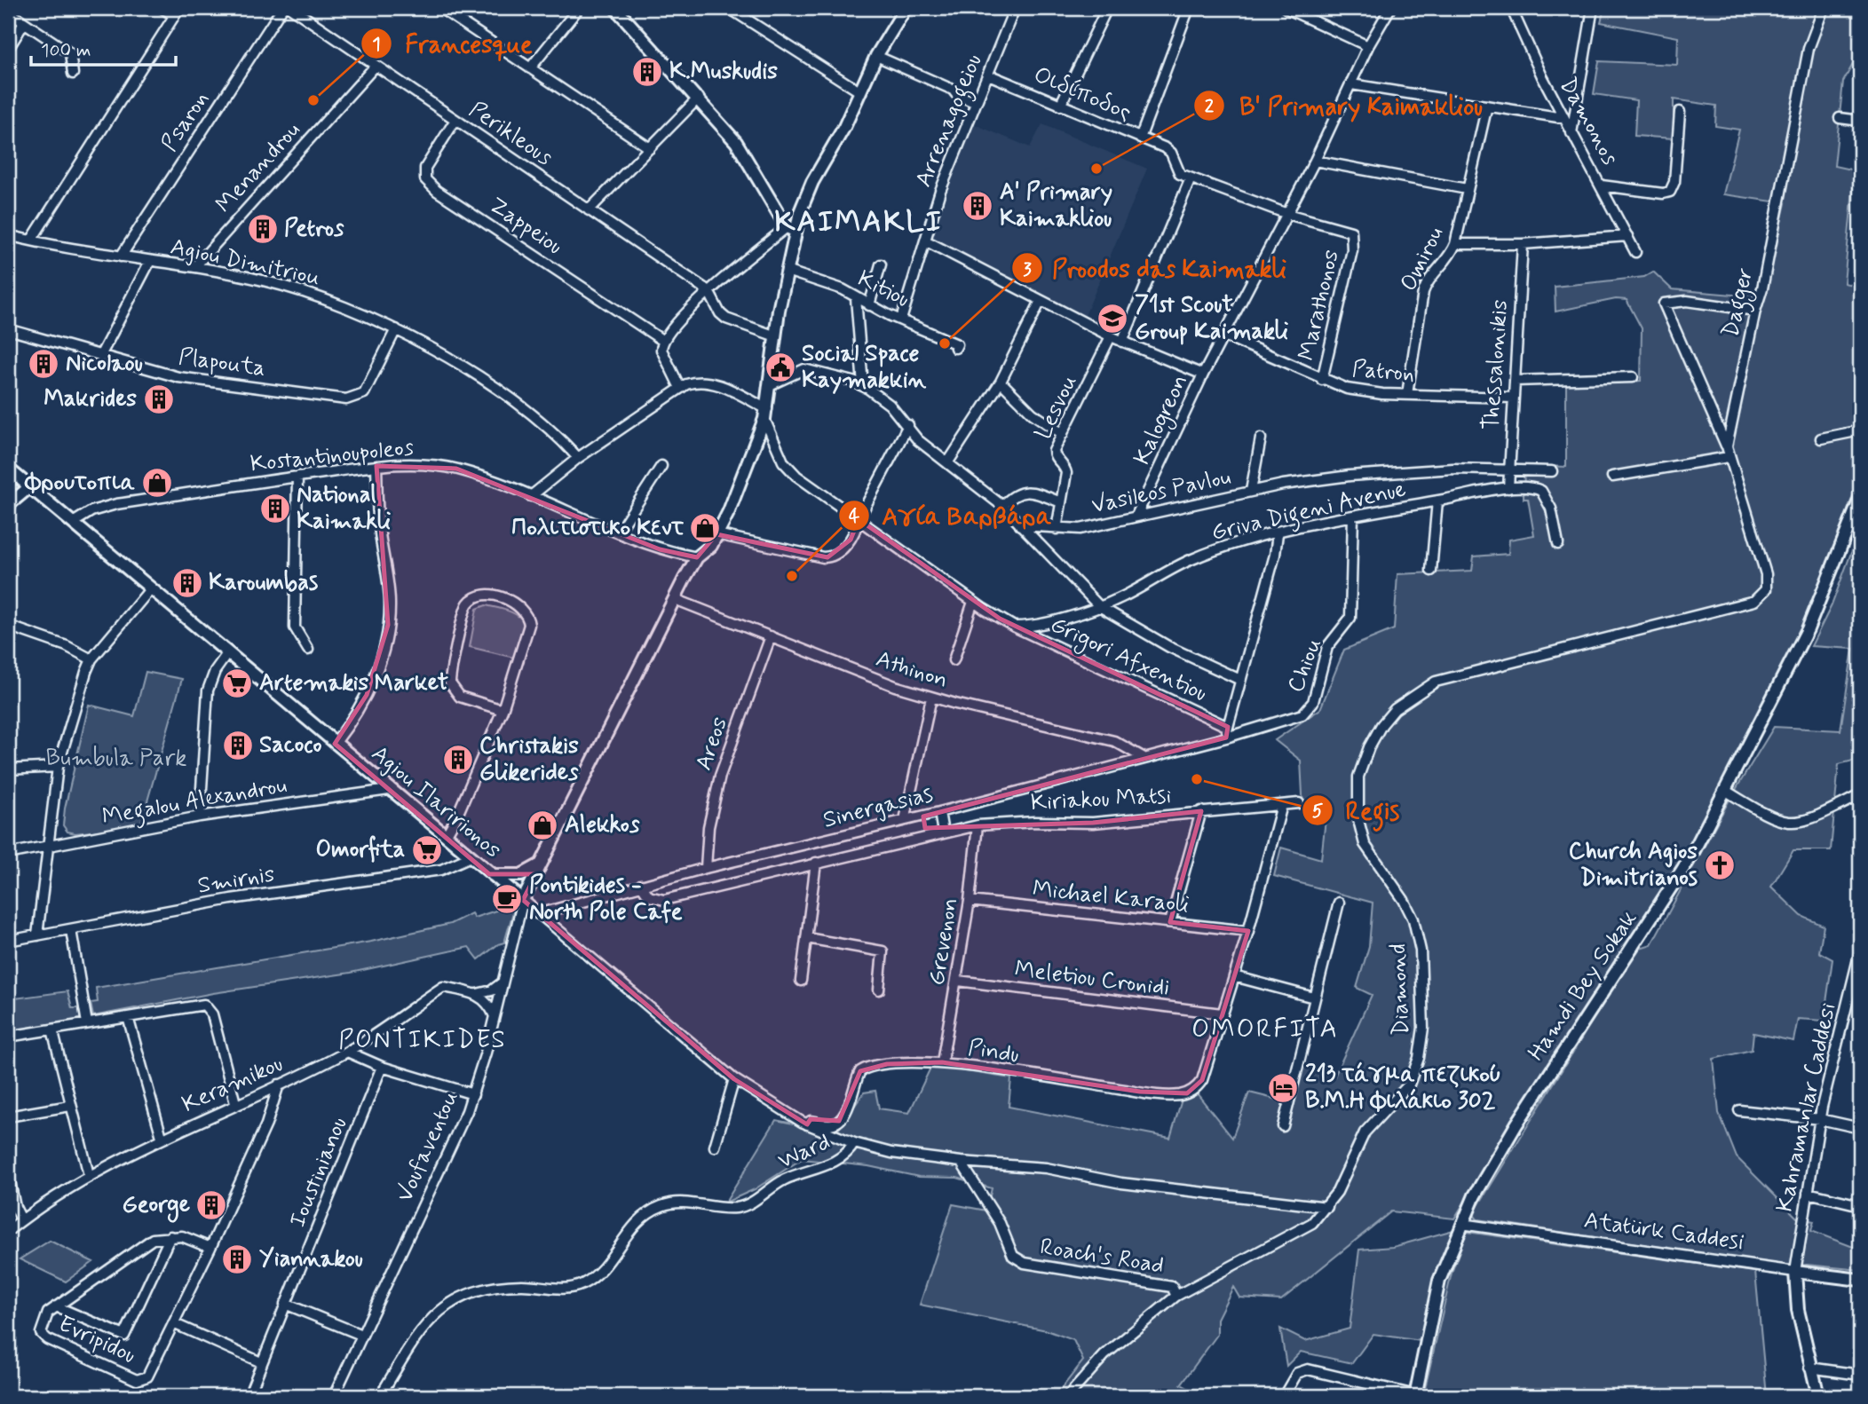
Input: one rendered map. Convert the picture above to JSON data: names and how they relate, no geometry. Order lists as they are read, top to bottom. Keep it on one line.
{"streets":{"street":["Οιδίποδος","Arrenagogeiou","Psaron","Damonos","Perikleous","Menandrou","Zappeiou","Omirou","Agiou Dimitriou","Kitiou","Dagger","Marathonos","Plapouta","Thessalonikis","Patron","Lesvou","Kalogreon","Kostantinoupoleos","Vasileos Pavlou","Griva Digeni Avenue","Grigori Afxentiou","Chiou","Athinon","Areos","Kiriakou Matsi","Megalou Alexandrou","Agiou Ilaririonos","Sinergasias","Smirnis","Michael Karaoli","Grevenon","Meletiou Cronidi","Hamdi Bey Sokak","Diamond","Pindu","Keramikou","Kahramanlar Caddesi","Voufaventou","Ward","Ioustinianou","Atatürk Caddesi","Roach's Road","Evripidou"]},"crossings":[["Οιδίποδος","Arrenagogeiou"],["Arrenagogeiou","Kitiou"],["Psaron","Agiou Dimitriou"],["Perikleous","Menandrou"],["Perikleous","Zappeiou"],["Menandrou","Agiou Dimitriou"],["Omirou","Patron"],["Agiou Dimitriou","Plapouta"],["Dagger","Diamond"],["Marathonos","Patron"],["Marathonos","Kalogreon"],["Thessalonikis","Patron"],["Thessalonikis","Vasileos Pavlou"],["Thessalonikis","Griva Digeni Avenue"],["Patron","Kalogreon"],["Lesvou","Vasileos Pavlou"],["Kalogreon","Vasileos Pavlou"],["Kostantinoupoleos","Agiou Ilaririonos"],["Griva Digeni Avenue","Grigori Afxentiou"],["Griva Digeni Avenue","Chiou"],["Chiou","Sinergasias"],["Athinon","Areos"],["Athinon","Sinergasias"],["Areos","Sinergasias"],["Kiriakou Matsi","Sinergasias"],["Kiriakou Matsi","Grevenon"],["Megalou Alexandrou","Agiou Ilaririonos"],["Agiou Ilaririonos","Sinergasias"],["Agiou Ilaririonos","Smirnis"],["Agiou Ilaririonos","Pindu"],["Agiou Ilaririonos","Voufaventou"],["Agiou Ilaririonos","Ward"],["Michael Karaoli","Grevenon"],["Grevenon","Meletiou Cronidi"],["Grevenon","Pindu"],["Meletiou Cronidi","Pindu"],["Hamdi Bey Sokak","Atatürk Caddesi"],["Diamond","Ward"],["Diamond","Roach's Road"],["Keramikou","Evripidou"],["Kahramanlar Caddesi","Atatürk Caddesi"],["Ward","Roach's Road"]],"districts":["KAIMAKLI","OMORFITA","PONTIKIDES"],"parks":["Bumbula Park"],"places":{"building":["K.Muskudis","A' Primary Kaimakliou","Petros","Nicolaou","Makrides","National Kaimakli","Karoumbas","Sacoco","Christakis Glikerides","George","Yiannakou"],"other":["Francesque","B' Primary Kaimakliou","Proodos das Kaimakli","Αγία Βαρβάρα","Regis"],"school or university":["71st Scout Group Kaimakli"],"public building":["Social Space Kaymakkin"],"shop":["Φρουτοπια","Πολιτιστικο Κεντ","Alekkos"],"supermarket":["Artemakis Market","Omorfita"],"church":["Church Agios Dimitrianos"],"cafe":["Pontikides - North Pole Cafe"],"hotel":["213 τάγμα πεζικού B.M.H Φιλάκιο 302"]},"scale_bar":"100 m"}
